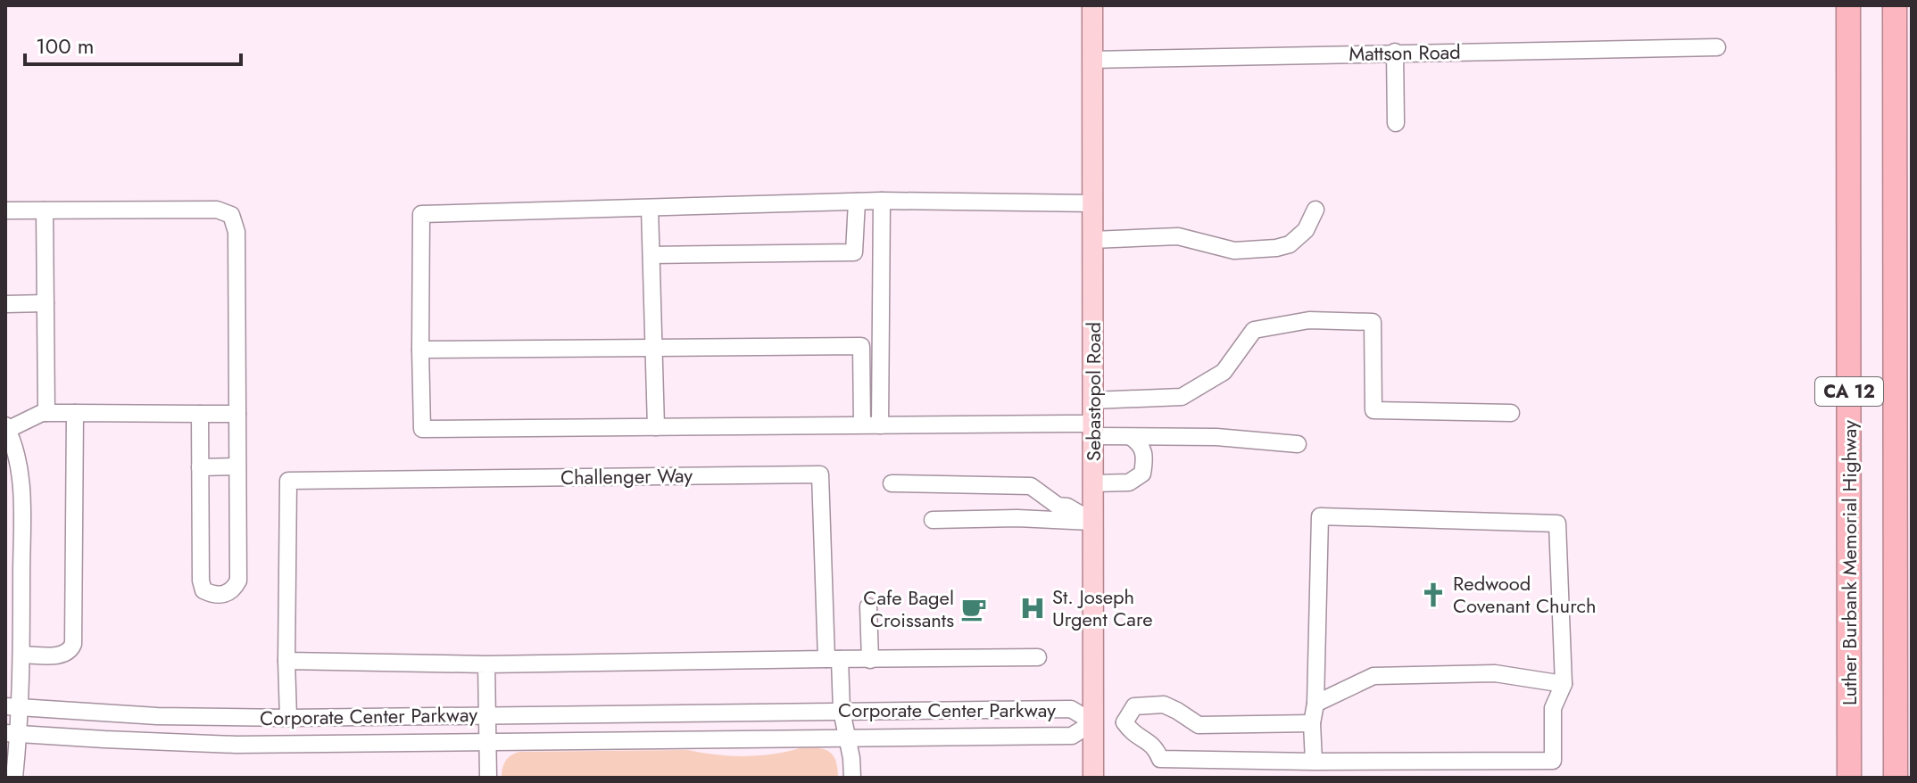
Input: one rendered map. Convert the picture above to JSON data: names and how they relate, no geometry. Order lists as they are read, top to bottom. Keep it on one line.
{"streets":{"highway":["CA 12","Luther Burbank Memorial Highway"],"main road":["Sebastopol Road"],"street":["Mattson Road","Challenger Way","Corporate Center Parkway"]},"crossings":[["Mattson Road","Sebastopol Road"],["Sebastopol Road","Corporate Center Parkway"]],"places":{"church":["Redwood Covenant Church"],"hospital":["St. Joseph Urgent Care"],"cafe":["Cafe Bagel Croissants"]},"scale_bar":"100 m"}
